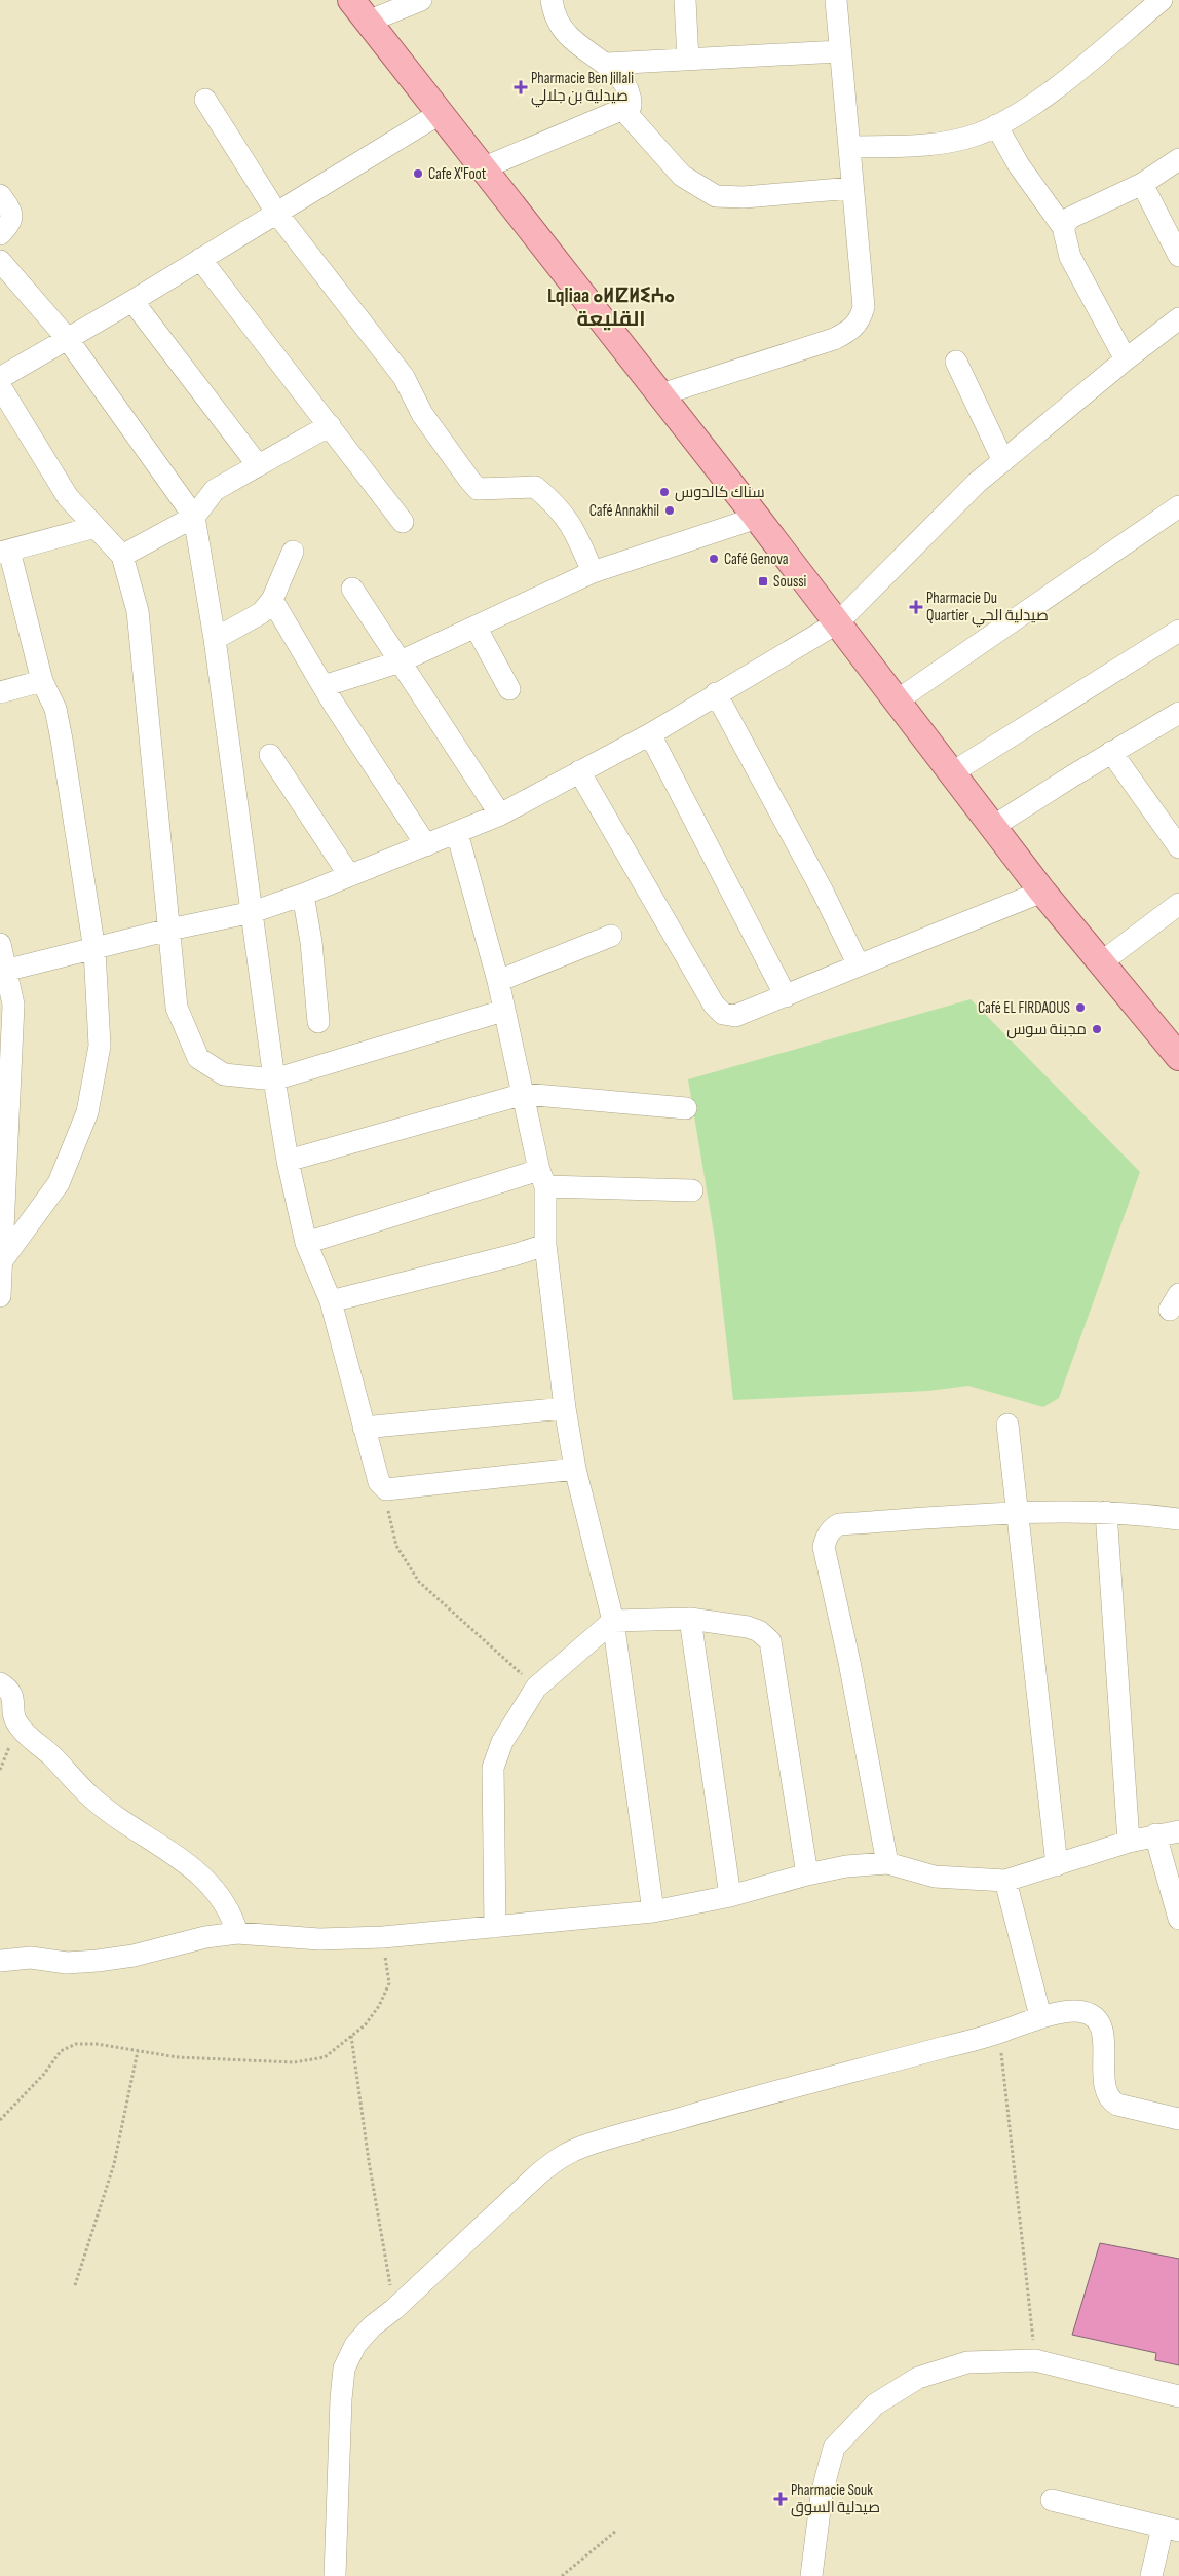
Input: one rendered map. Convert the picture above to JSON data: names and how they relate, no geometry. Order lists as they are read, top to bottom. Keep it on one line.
{"districts":["Lqliaa ⴰⵍⵇⵍⵉⵄⴰ القليعة"],"places":{"health":["Pharmacie Ben Jillali صيدلية بن جلالي","Pharmacie Du Quartier صيدلية الحي","Pharmacie Souk صيدلية السوق"],"other":["Cafe X'Foot","سناك كالدوس","Café Annakhil","Café Genova","Café EL FIRDAOUS","مجبنة سوس"],"transit":["Soussi"]}}
